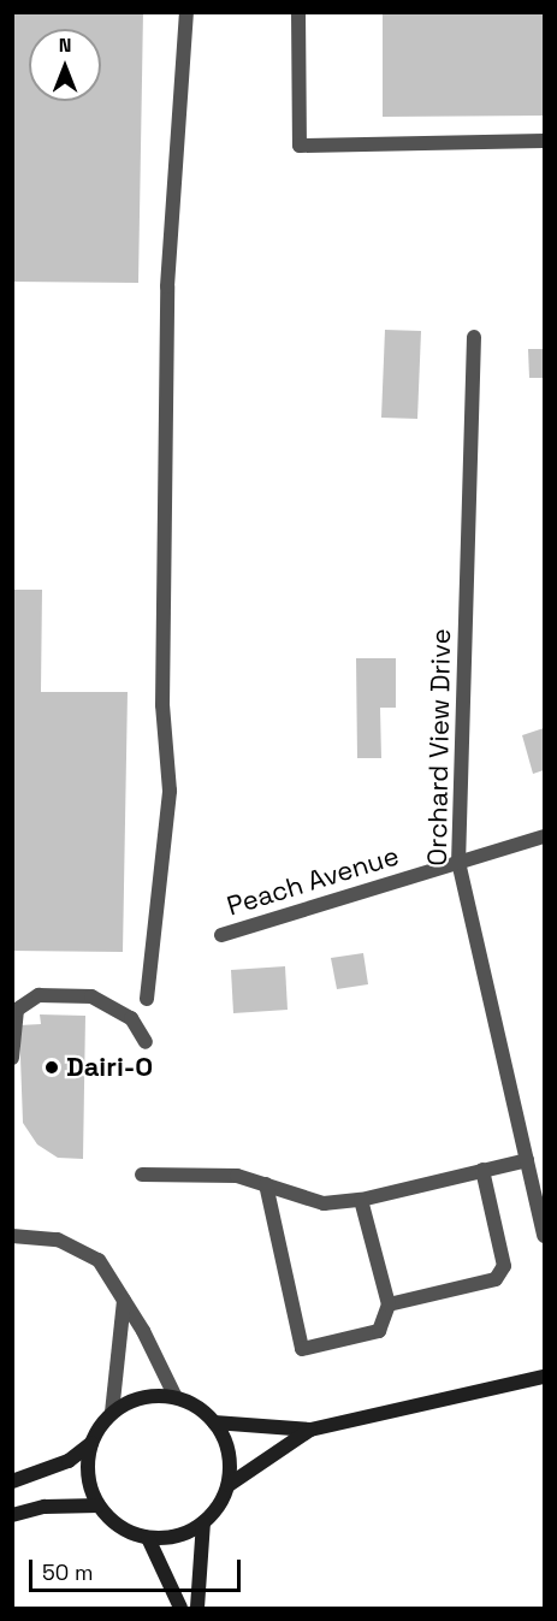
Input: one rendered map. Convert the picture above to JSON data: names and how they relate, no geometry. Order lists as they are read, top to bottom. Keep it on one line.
{"streets":{"street":["Orchard View Drive","Peach Avenue"]},"crossings":[["Orchard View Drive","Peach Avenue"]],"places":["Dairi-O"],"scale_bar":"50 m","north":"top"}
